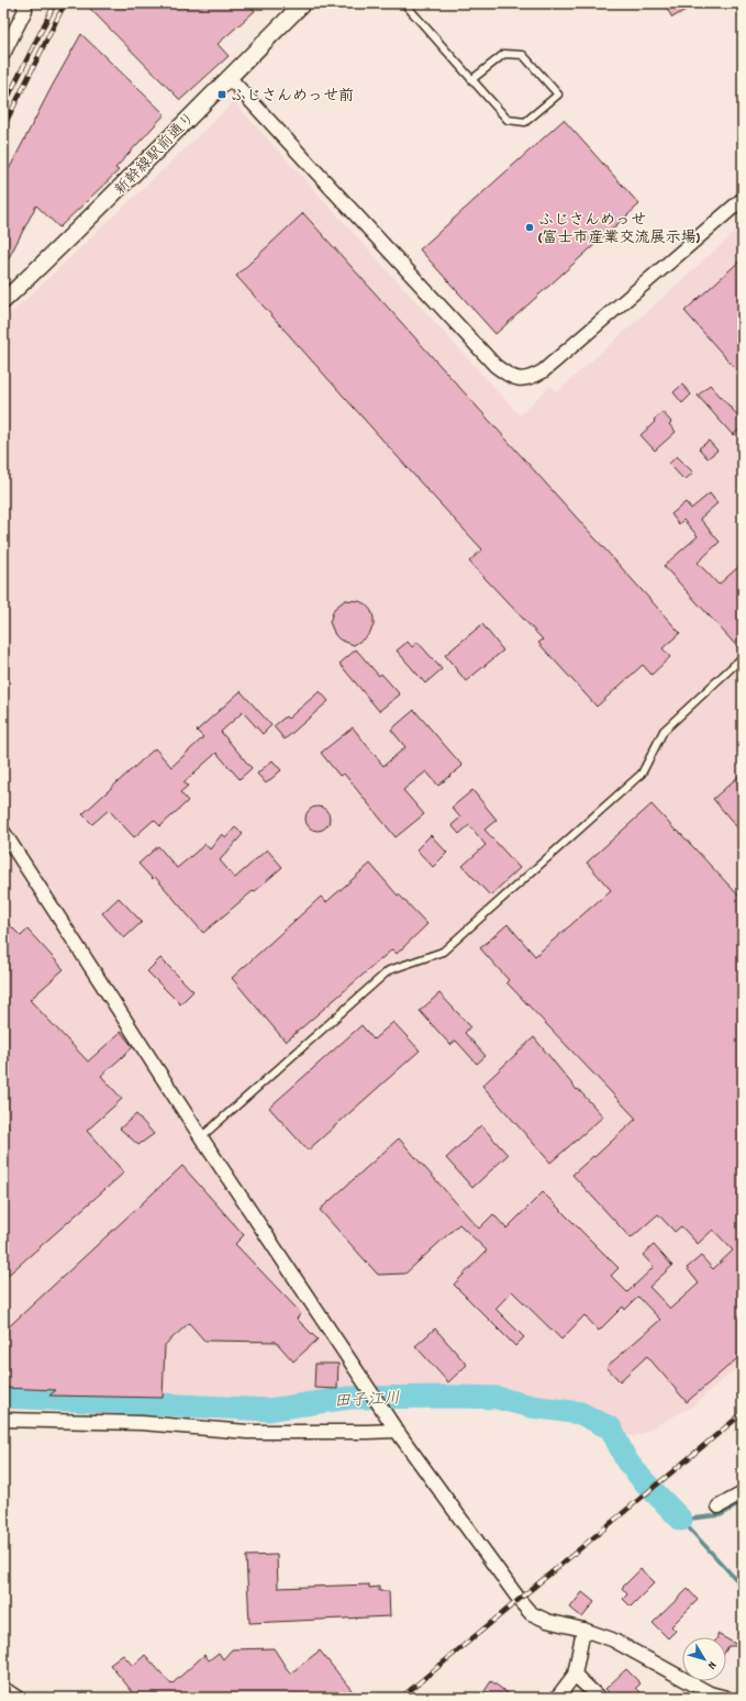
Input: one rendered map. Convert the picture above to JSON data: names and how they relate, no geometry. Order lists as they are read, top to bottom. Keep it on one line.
{"streets":{"street":["新幹線駅前通り"]},"water":["田子江川"],"places":{"transit":["ふじさんめっせ前"],"other":["ふじさんめっせ (富士市産業交流展示場)"]},"north":"bottom right"}
